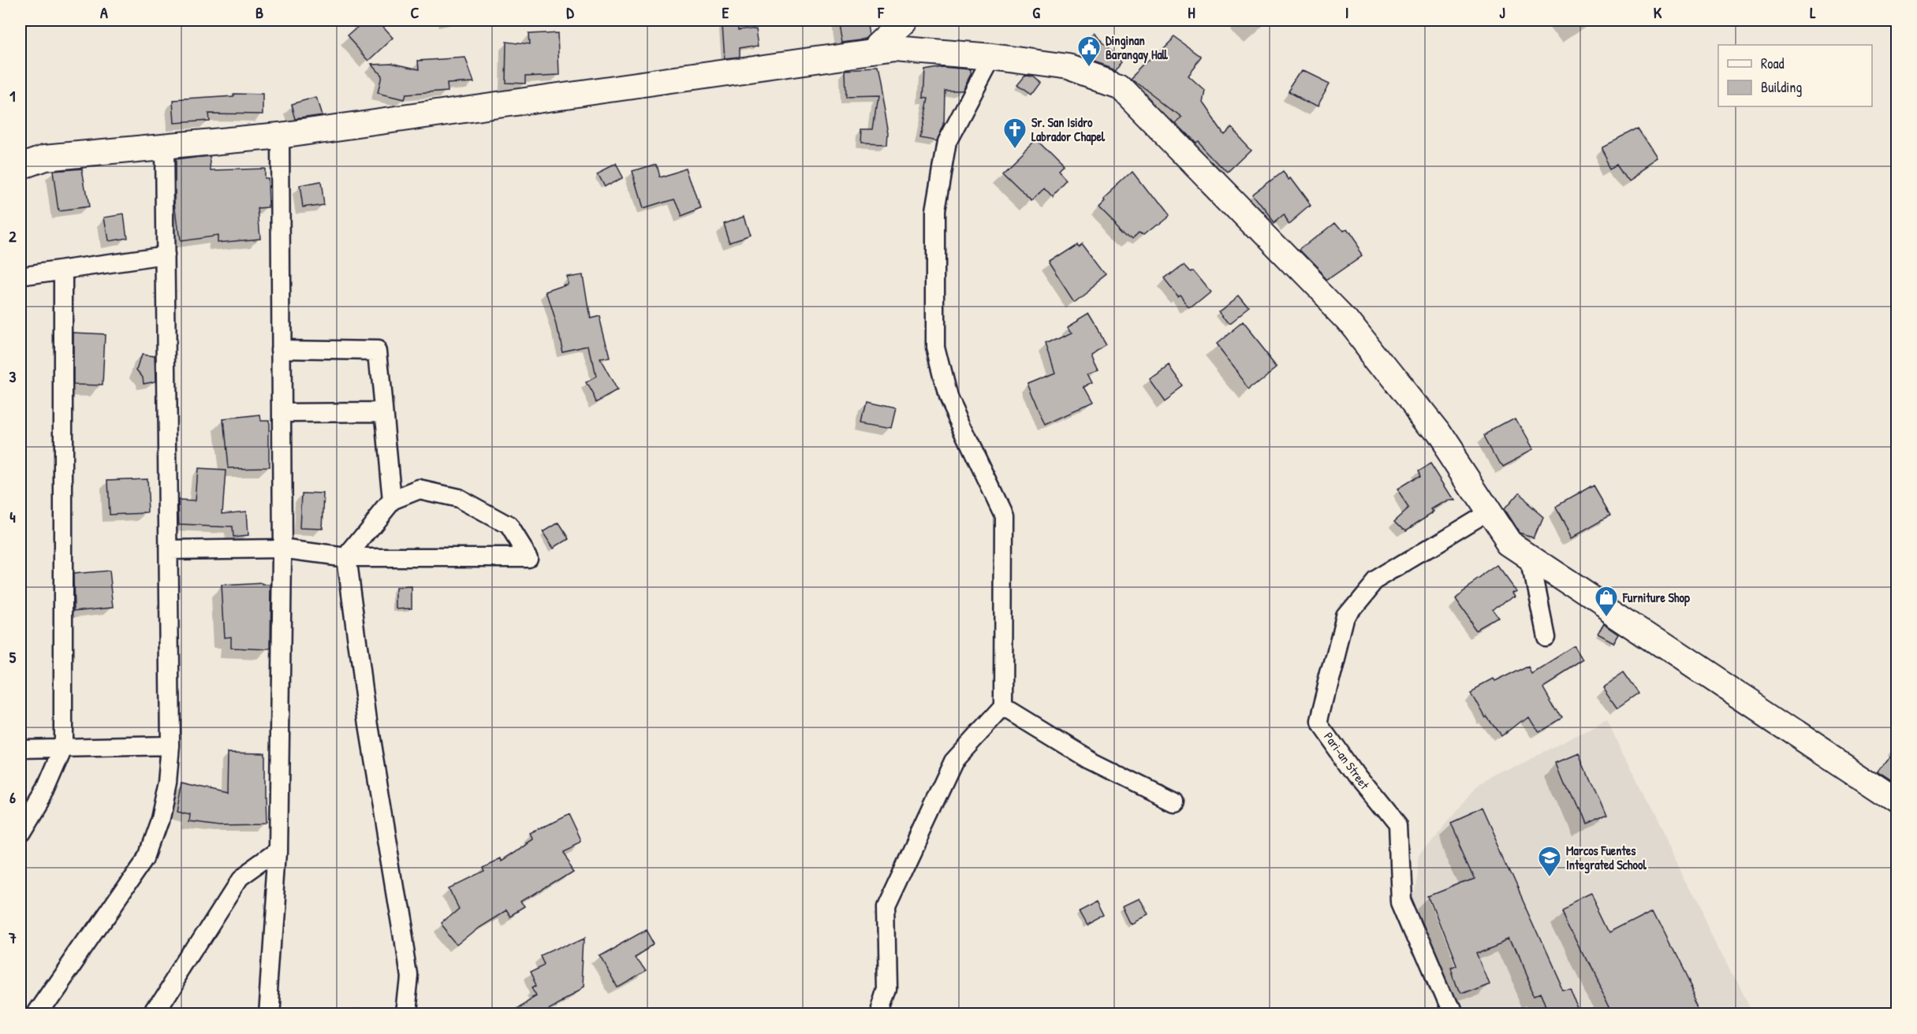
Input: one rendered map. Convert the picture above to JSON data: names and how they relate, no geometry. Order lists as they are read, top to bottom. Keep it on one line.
{"streets":{"street":["Pari-an Street"]},"places":{"public building":["Dinginan Barangay Hall"],"church":["Sr. San Isidro Labrador Chapel"],"shop":["Furniture Shop"],"school or university":["Marcos Fuentes Integrated School"]},"legend":["Road","Building"],"grid":{"columns":["A","B","C","D","E","F","G","H","I","J","K","L"],"rows":["1","2","3","4","5","6","7"]}}
